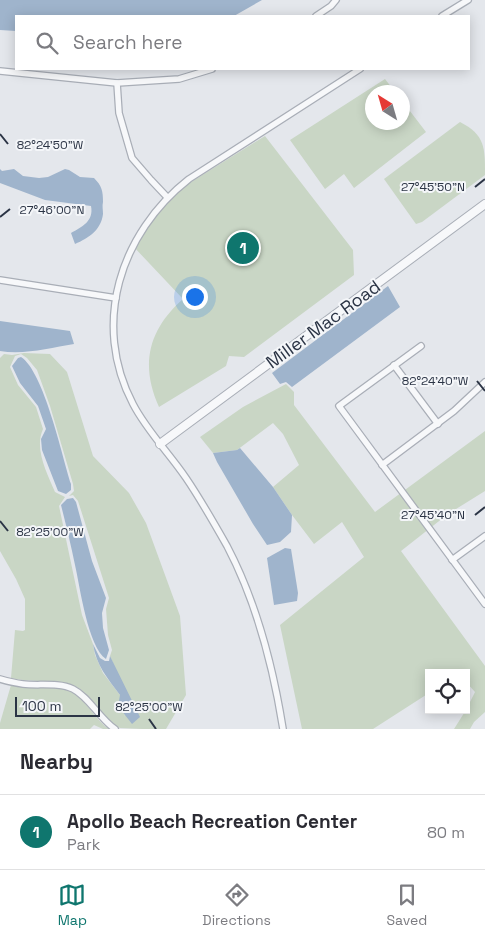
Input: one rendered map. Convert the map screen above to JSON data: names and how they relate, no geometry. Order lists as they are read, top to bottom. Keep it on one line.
{"streets":{"street":["Miller Mac Road"]},"scale_bar":"100 m","north":"top left","page":{"search":"Search here","pins":"1","scale":"100 m","heading":"Nearby","list":[{"mark":"1","name":"Apollo Beach Recreation Center","note":"Park","value":"80 m"}],"nav":["Map","Directions","Saved"]},"coordinates":["82°24'50\"W","27°45'50\"N","27°46'00\"N","82°24'40\"W","27°45'40\"N","82°25'00\"W"]}
